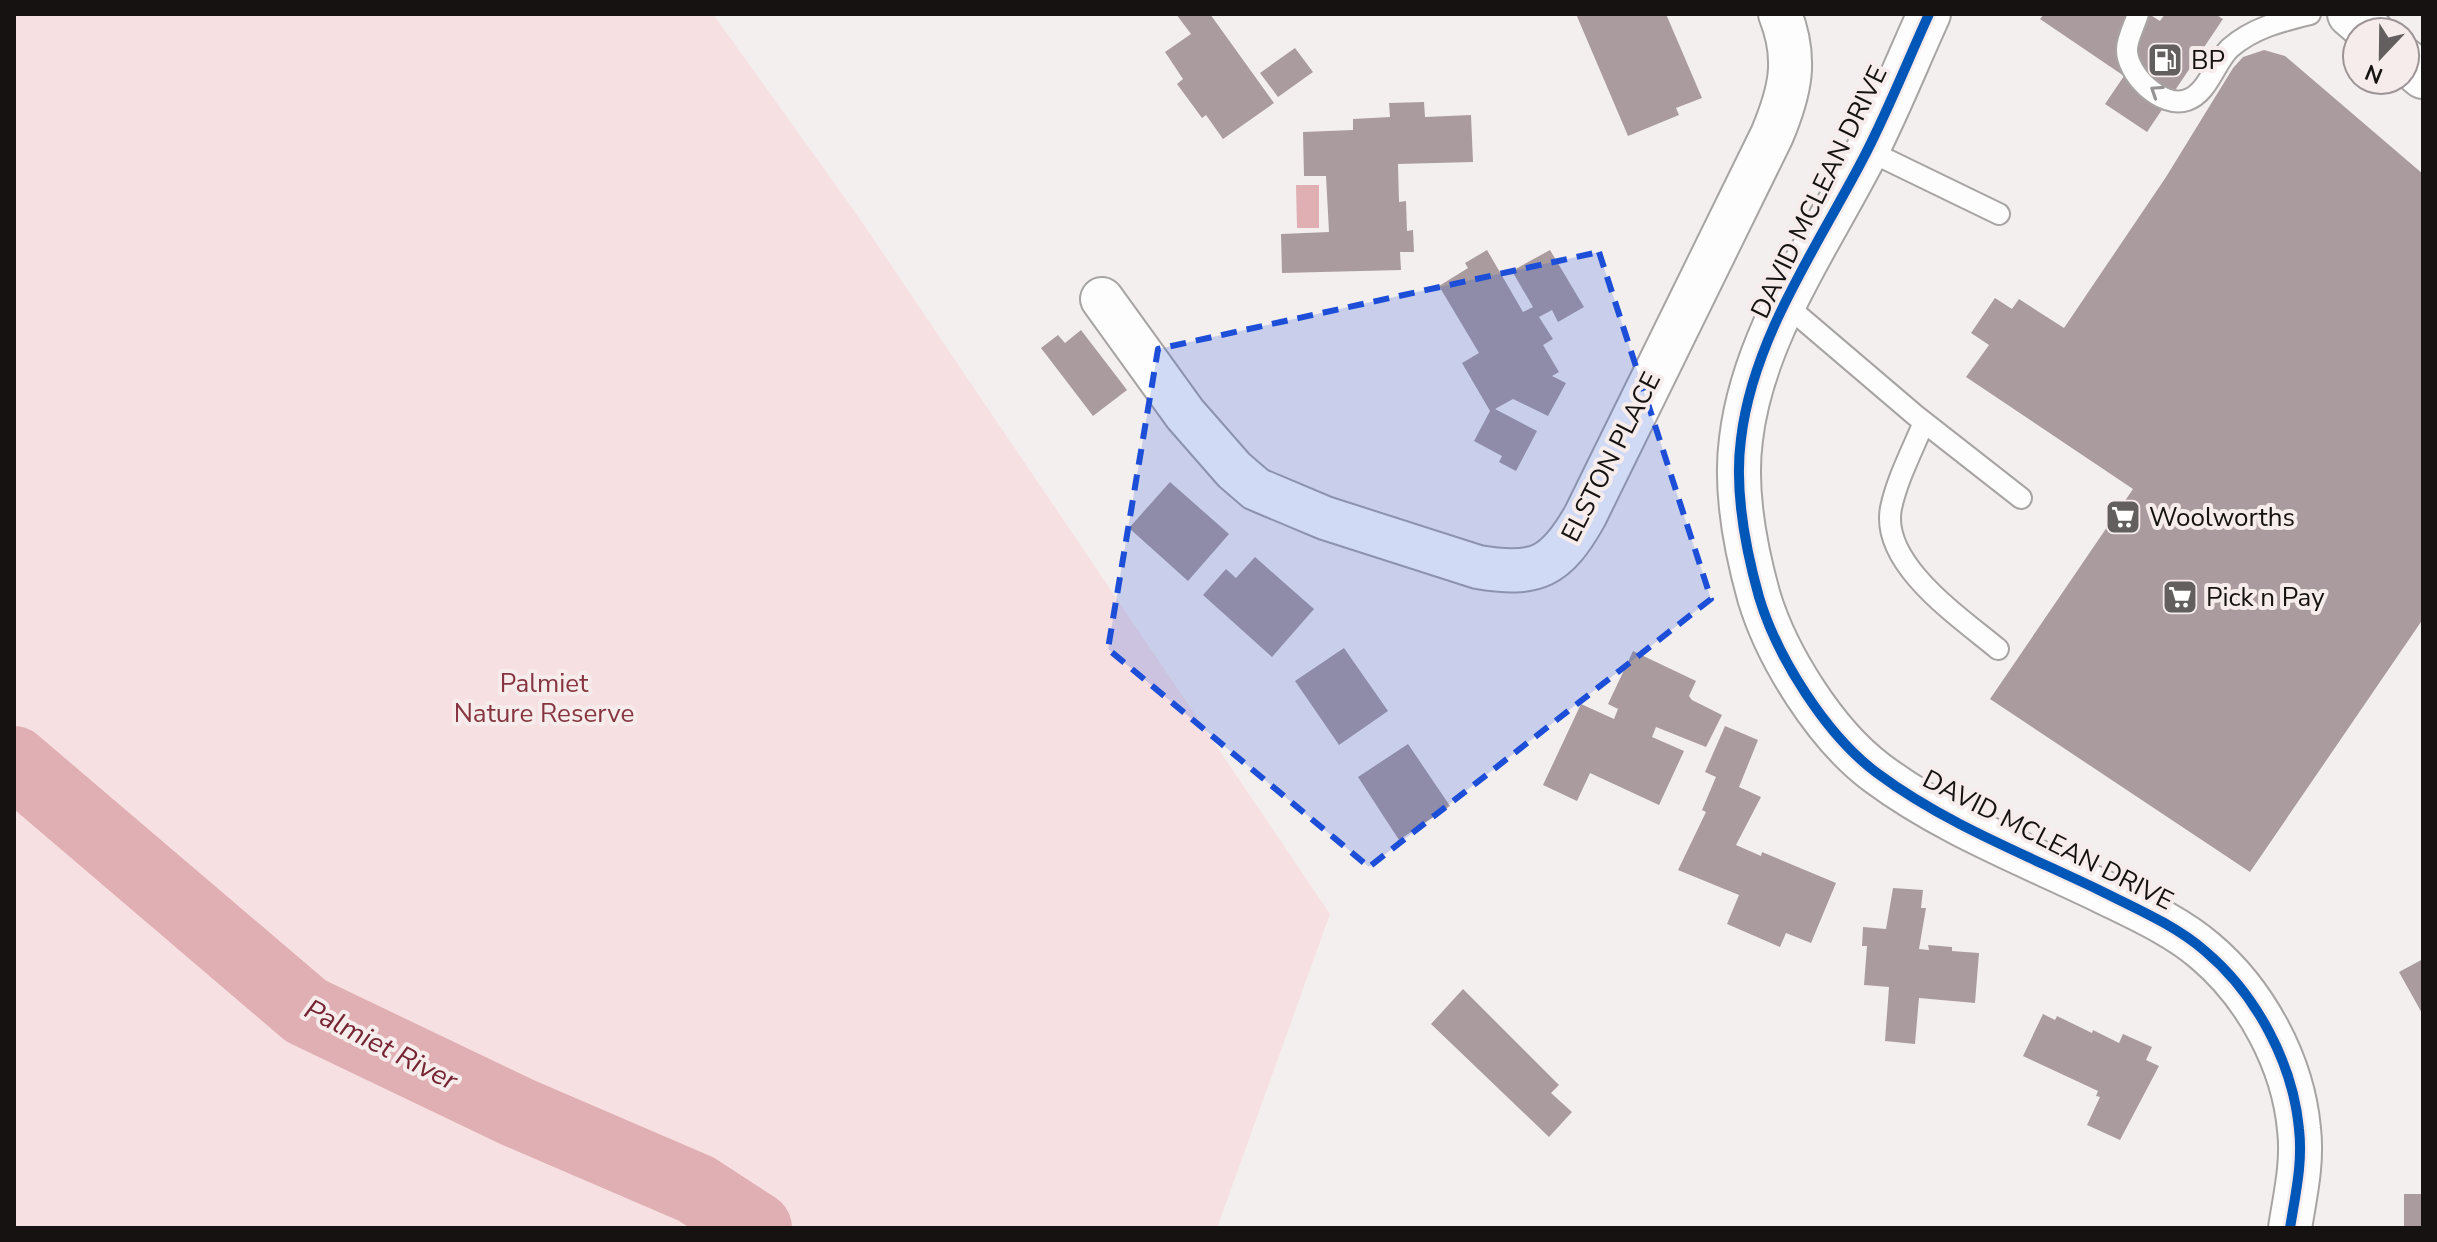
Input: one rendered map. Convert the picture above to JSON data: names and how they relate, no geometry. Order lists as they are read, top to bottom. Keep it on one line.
{"streets":{"street":["DAVID MCLEAN DRIVE","ELSTON PLACE"]},"water":["Palmiet River"],"parks":["Palmiet Nature Reserve"],"places":{"fuel station":["BP"],"supermarket":["Woolworths","Pick n Pay"]},"north":"bottom"}
